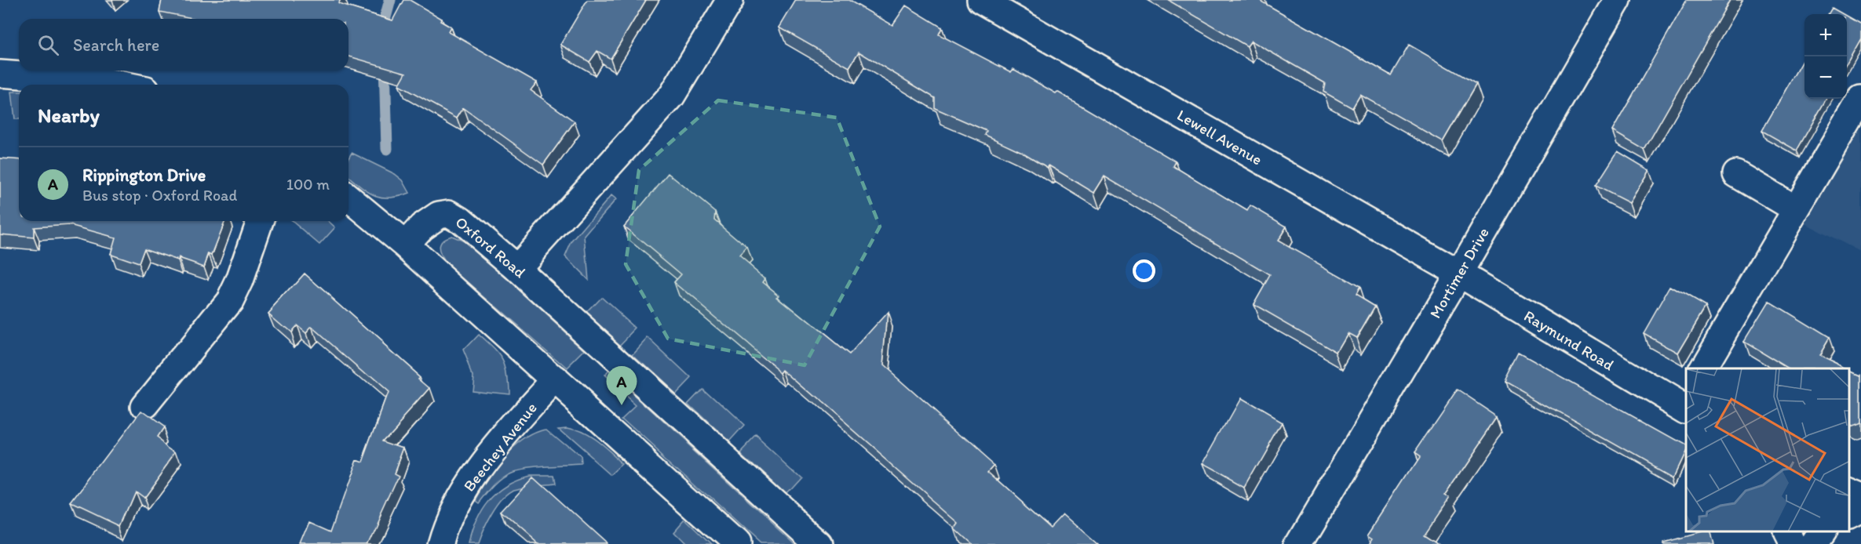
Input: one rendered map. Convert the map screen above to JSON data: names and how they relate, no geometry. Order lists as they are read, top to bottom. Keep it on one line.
{"streets":{"street":["Lewell Avenue","Oxford Road","Mortimer Drive","Raymund Road","Beechey Avenue"]},"crossings":[["Lewell Avenue","Mortimer Drive"],["Lewell Avenue","Raymund Road"],["Mortimer Drive","Raymund Road"]],"page":{"map_buttons":["+","−"],"search":"Search here","heading":"Nearby","list":[{"mark":"A","name":"Rippington Drive","note":"Bus stop · Oxford Road","value":"100 m"}],"pins":"A"}}
